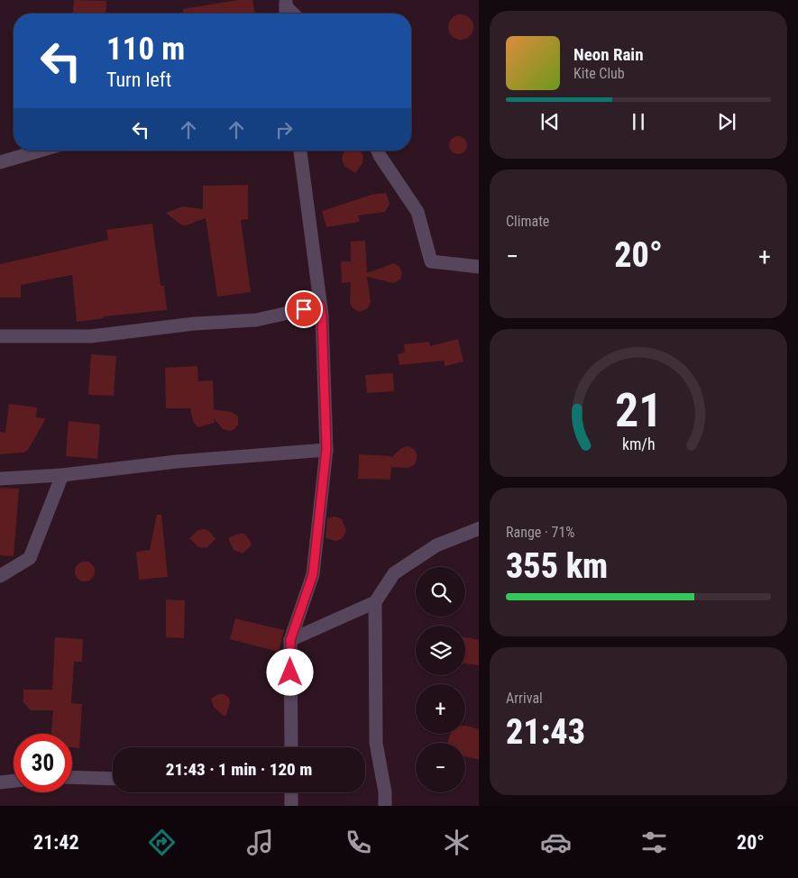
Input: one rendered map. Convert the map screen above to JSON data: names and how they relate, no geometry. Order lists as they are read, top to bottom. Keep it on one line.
{"page":{"turn":["110 m","Turn left"],"song":["Neon Rain","Kite Club"],"tile":["Climate",["Range · 71%","355 km"],["Arrival","21:43"]],"heat":["−","20°","+"],"map_buttons":["+","−"],"limit":"30","trip":"21:43 · 1 min · 120 m","tabs":["21:42","20°"],"gauge":["21","km/h"]}}
